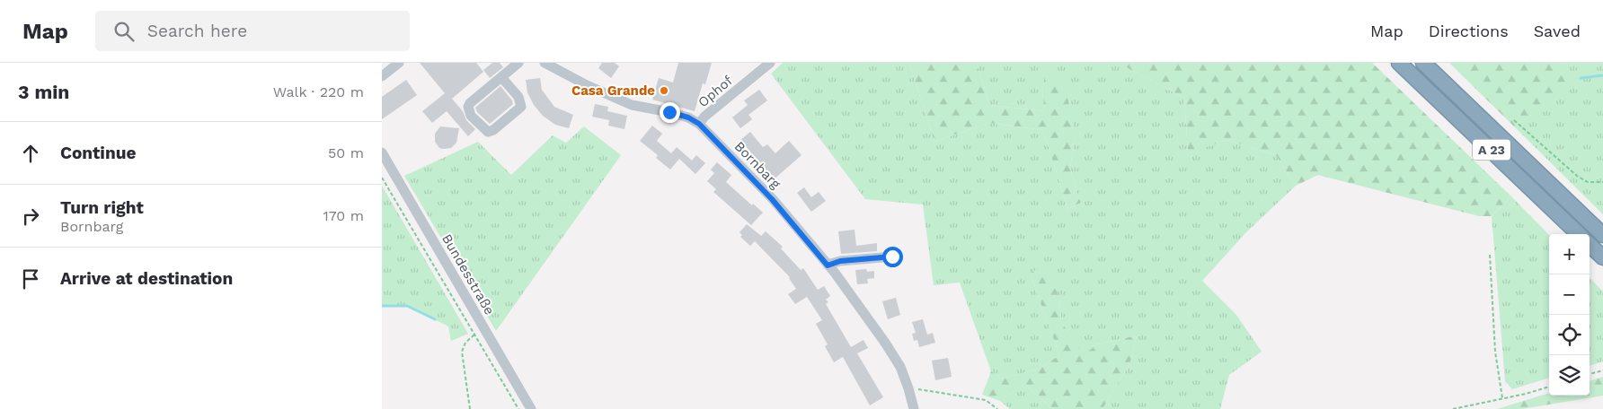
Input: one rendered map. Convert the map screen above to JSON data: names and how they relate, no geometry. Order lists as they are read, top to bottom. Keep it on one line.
{"streets":{"highway":["A 23"],"street":["Ophof","Bornbarg","Bundesstraße"]},"crossings":[["Ophof","Bornbarg"]],"places":["Casa Grande"],"page":{"header":"Map","search":"Search here","nav":["Map","Directions","Saved"],"heading":["3 min","Walk · 220 m"],"list":[["Continue","50 m"],["Turn right","Bornbarg","170 m"],"Arrive at destination"],"map_buttons":["+","−"]}}
